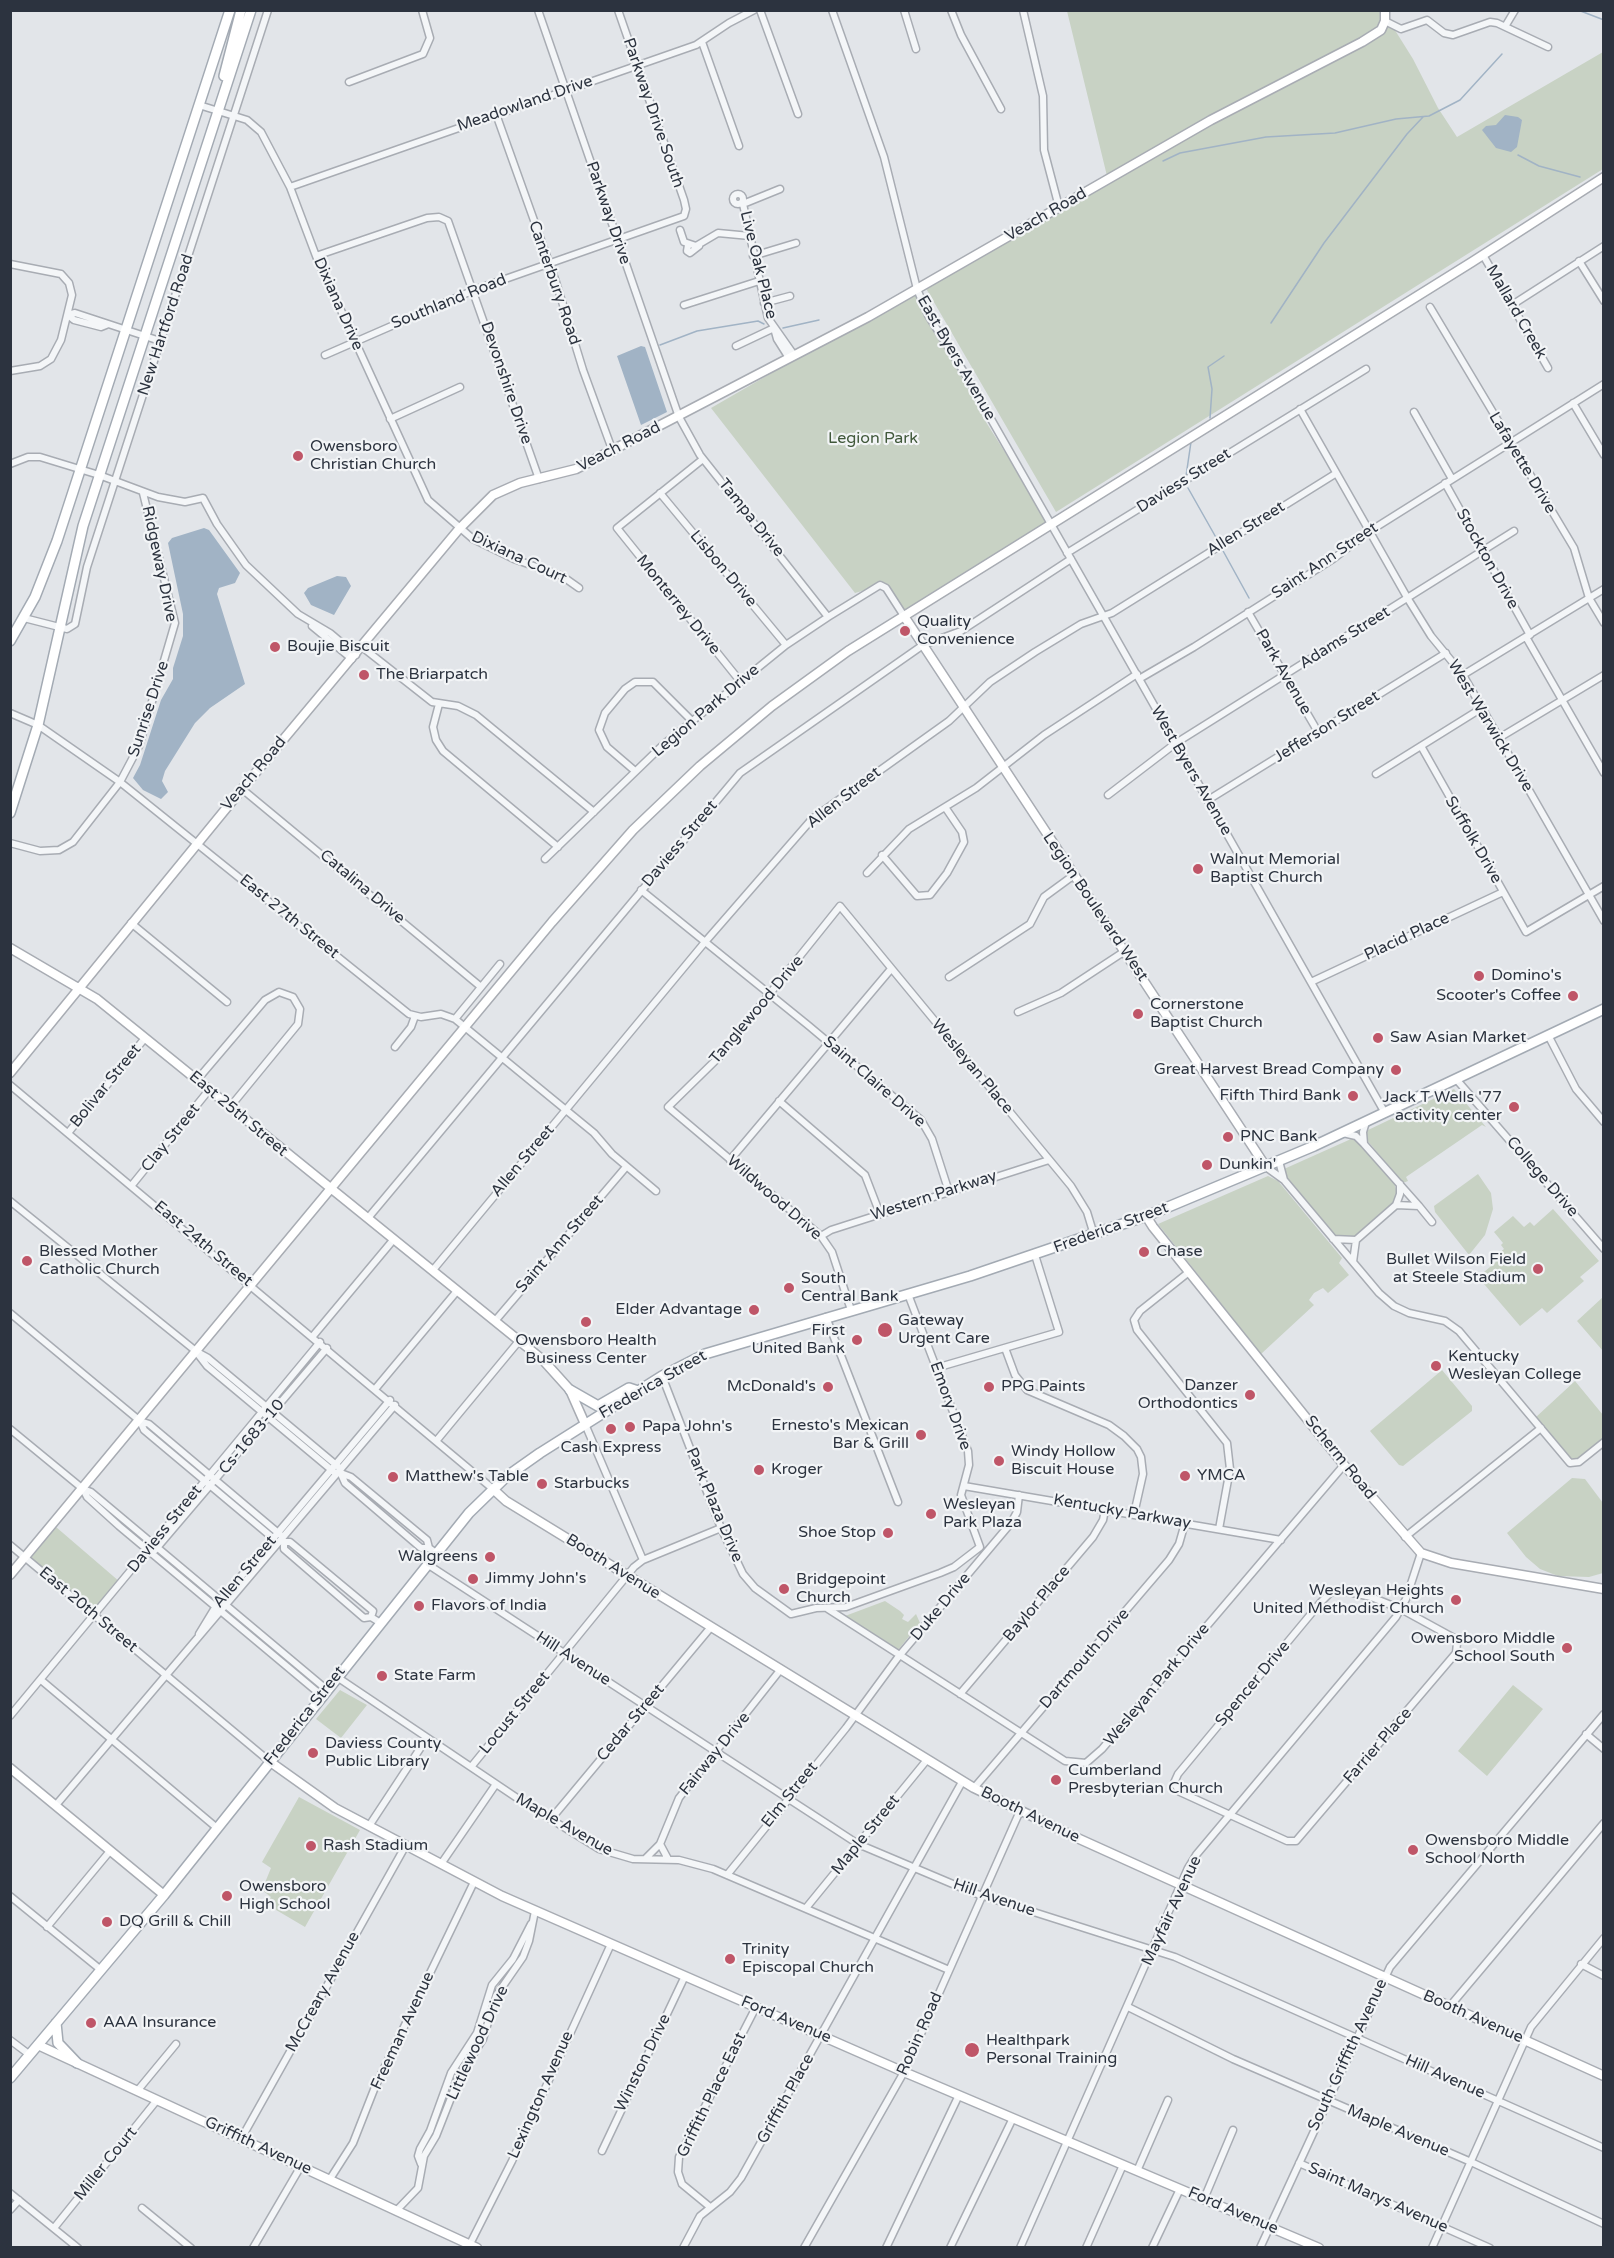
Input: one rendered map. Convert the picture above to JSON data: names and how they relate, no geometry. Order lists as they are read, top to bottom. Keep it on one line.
{"streets":{"main road":["New Hartford Road","Frederica Street"],"street":["Meadowland Drive","Parkway Drive South","Parkway Drive","Veach Road","Live Oak Place","Canterbury Road","Southland Road","Dixiana Drive","Mallard Creek","East Byers Avenue","Devonshire Drive","Lafayette Drive","Daviess Street","Tampa Drive","Allen Street","Dixiana Court","Stockton Drive","Saint Ann Street","Ridgeway Drive","Lisbon Drive","Monterrey Drive","Adams Street","Park Avenue","Sunrise Drive","Legion Park Drive","West Warwick Drive","Jefferson Street","West Byers Avenue","Suffolk Drive","Catalina Drive","Legion Boulevard West","East 27th Street","Placid Place","Tanglewood Drive","Wesleyan Place","Saint Claire Drive","Bolivar Street","East 25th Street","Clay Street","College Drive","Western Parkway","Wildwood Drive","East 24th Street","Emory Drive","Cs-1683-10","Scherm Road","Park Plaza Drive","Kentucky Parkway","Booth Avenue","Baylor Place","Duke Drive","East 20th Street","Hill Avenue","Dartmouth Drive","Spencer Drive","Wesleyan Park Drive","Locust Street","Cedar Street","Farrier Place","Fairway Drive","Elm Street","Maple Avenue","Maple Street","Mayfair Avenue","McCreary Avenue","Ford Avenue","Freeman Avenue","Robin Road","Littlewood Drive","South Griffith Avenue","Winston Drive","Lexington Avenue","Griffith Place East","Griffith Place","Griffith Avenue","Miller Court","Saint Marys Avenue"]},"crossings":[["Meadowland Drive","Parkway Drive South"],["Meadowland Drive","Parkway Drive"],["Meadowland Drive","Canterbury Road"],["Meadowland Drive","Dixiana Drive"],["Parkway Drive South","Southland Road"],["Parkway Drive","Veach Road"],["Parkway Drive","Southland Road"],["Parkway Drive","Tampa Drive"],["Veach Road","Live Oak Place"],["Veach Road","Canterbury Road"],["Veach Road","Dixiana Drive"],["Veach Road","East Byers Avenue"],["Veach Road","Devonshire Drive"],["Veach Road","Tampa Drive"],["Veach Road","Dixiana Court"],["Veach Road","Catalina Drive"],["Veach Road","East 27th Street"],["Veach Road","East 25th Street"],["Canterbury Road","Southland Road"],["Southland Road","Dixiana Drive"],["Southland Road","Devonshire Drive"],["Dixiana Drive","New Hartford Road"],["Dixiana Drive","Devonshire Drive"],["Dixiana Drive","Dixiana Court"],["New Hartford Road","East 27th Street"],["East Byers Avenue","Daviess Street"],["East Byers Avenue","Allen Street"],["East Byers Avenue","West Byers Avenue"],["Lafayette Drive","Saint Ann Street"],["Daviess Street","West Warwick Drive"],["Daviess Street","Legion Boulevard West"],["Daviess Street","Saint Claire Drive"],["Daviess Street","East 25th Street"],["Daviess Street","East 24th Street"],["Daviess Street","Cs-1683-10"],["Daviess Street","East 20th Street"],["Tampa Drive","Legion Park Drive"],["Allen Street","West Warwick Drive"],["Allen Street","West Byers Avenue"],["Allen Street","Legion Boulevard West"],["Allen Street","Saint Claire Drive"],["Allen Street","East 25th Street"],["Allen Street","East 24th Street"],["Allen Street","East 20th Street"],["Stockton Drive","Saint Ann Street"],["Stockton Drive","Adams Street"],["Saint Ann Street","Park Avenue"],["Saint Ann Street","West Warwick Drive"],["Saint Ann Street","West Byers Avenue"],["Saint Ann Street","Legion Boulevard West"],["Saint Ann Street","East 25th Street"],["Ridgeway Drive","Sunrise Drive"],["Lisbon Drive","Monterrey Drive"],["Lisbon Drive","Legion Park Drive"],["Monterrey Drive","Legion Park Drive"],["Adams Street","Park Avenue"],["Adams Street","West Warwick Drive"],["Adams Street","West Byers Avenue"],["Park Avenue","Jefferson Street"],["Sunrise Drive","East 27th Street"],["Legion Park Drive","Legion Boulevard West"],["West Warwick Drive","Jefferson Street"],["West Warwick Drive","Suffolk Drive"],["Jefferson Street","West Byers Avenue"],["West Byers Avenue","Placid Place"],["West Byers Avenue","Frederica Street"],["Suffolk Drive","Placid Place"],["Legion Boulevard West","Frederica Street"],["Tanglewood Drive","Wesleyan Place"],["Tanglewood Drive","Saint Claire Drive"],["Tanglewood Drive","Wildwood Drive"],["Wesleyan Place","Western Parkway"],["Wesleyan Place","Frederica Street"],["Saint Claire Drive","Western Parkway"],["Bolivar Street","East 25th Street"],["Bolivar Street","East 24th Street"],["East 25th Street","Clay Street"],["East 25th Street","Frederica Street"],["Clay Street","East 24th Street"],["College Drive","Frederica Street"],["Western Parkway","Wildwood Drive"],["Wildwood Drive","Frederica Street"],["Frederica Street","East 24th Street"],["Frederica Street","Emory Drive"],["Frederica Street","Scherm Road"],["Frederica Street","Park Plaza Drive"],["Frederica Street","Booth Avenue"],["Frederica Street","East 20th Street"],["Frederica Street","Hill Avenue"],["Frederica Street","Maple Avenue"],["Frederica Street","Ford Avenue"],["Frederica Street","Griffith Avenue"],["East 24th Street","Cs-1683-10"],["East 24th Street","Booth Avenue"],["Emory Drive","Park Plaza Drive"],["Emory Drive","Kentucky Parkway"],["Scherm Road","Wesleyan Park Drive"],["Scherm Road","Mayfair Avenue"],["Park Plaza Drive","Kentucky Parkway"],["Kentucky Parkway","Baylor Place"],["Kentucky Parkway","Duke Drive"],["Kentucky Parkway","Dartmouth Drive"],["Kentucky Parkway","Wesleyan Park Drive"],["Booth Avenue","Duke Drive"],["Booth Avenue","Dartmouth Drive"],["Booth Avenue","Locust Street"],["Booth Avenue","Cedar Street"],["Booth Avenue","Fairway Drive"],["Booth Avenue","Elm Street"],["Booth Avenue","Maple Street"],["Booth Avenue","Mayfair Avenue"],["Booth Avenue","Robin Road"],["Booth Avenue","South Griffith Avenue"],["Booth Avenue","Griffith Place"],["Baylor Place","Wesleyan Park Drive"],["Duke Drive","Wesleyan Park Drive"],["Duke Drive","Elm Street"],["East 20th Street","Ford Avenue"],["Hill Avenue","Locust Street"],["Hill Avenue","Cedar Street"],["Hill Avenue","Fairway Drive"],["Hill Avenue","Elm Street"],["Hill Avenue","Maple Street"],["Hill Avenue","Mayfair Avenue"],["Hill Avenue","Robin Road"],["Hill Avenue","South Griffith Avenue"],["Hill Avenue","Griffith Place"],["Dartmouth Drive","Wesleyan Park Drive"],["Spencer Drive","Farrier Place"],["Spencer Drive","Mayfair Avenue"],["Locust Street","Maple Avenue"],["Cedar Street","Maple Avenue"],["Farrier Place","Mayfair Avenue"],["Fairway Drive","Maple Avenue"],["Elm Street","Maple Avenue"],["Maple Avenue","Maple Street"],["Maple Avenue","Mayfair Avenue"],["Maple Avenue","Robin Road"],["Maple Avenue","South Griffith Avenue"],["Maple Avenue","Griffith Place"],["Mayfair Avenue","Ford Avenue"],["McCreary Avenue","Ford Avenue"],["McCreary Avenue","Griffith Avenue"],["Ford Avenue","Freeman Avenue"],["Ford Avenue","Robin Road"],["Ford Avenue","Littlewood Drive"],["Ford Avenue","South Griffith Avenue"],["Ford Avenue","Winston Drive"],["Ford Avenue","Lexington Avenue"],["Ford Avenue","Griffith Place East"],["Ford Avenue","Griffith Place"],["Freeman Avenue","Griffith Avenue"],["Littlewood Drive","Griffith Avenue"],["South Griffith Avenue","Saint Marys Avenue"],["Lexington Avenue","Griffith Avenue"],["Griffith Place East","Griffith Place"],["Griffith Avenue","Miller Court"]],"parks":["Legion Park"],"places":["Owensboro Christian Church","Quality Convenience","Boujie Biscuit","The Briarpatch","Walnut Memorial Baptist Church","Domino's","Scooter's Coffee","Cornerstone Baptist Church","Saw Asian Market","Great Harvest Bread Company","Fifth Third Bank","Jack T Wells '77 activity center","PNC Bank","Dunkin'","Chase","Blessed Mother Catholic Church","Bullet Wilson Field at Steele Stadium","South Central Bank","Elder Advantage","Owensboro Health Business Center","Gateway Urgent Care","First United Bank","Kentucky Wesleyan College","McDonald's","PPG Paints","Danzer Orthodontics","Papa John's","Cash Express","Ernesto's Mexican Bar & Grill","Windy Hollow Biscuit House","Kroger","YMCA","Matthew's Table","Starbucks","Wesleyan Park Plaza","Shoe Stop","Walgreens","Jimmy John's","Bridgepoint Church","Wesleyan Heights United Methodist Church","Flavors of India","Owensboro Middle School South","State Farm","Daviess County Public Library","Cumberland Presbyterian Church","Rash Stadium","Owensboro Middle School North","Owensboro High School","DQ Grill & Chill","Trinity Episcopal Church","AAA Insurance","Healthpark Personal Training"]}
